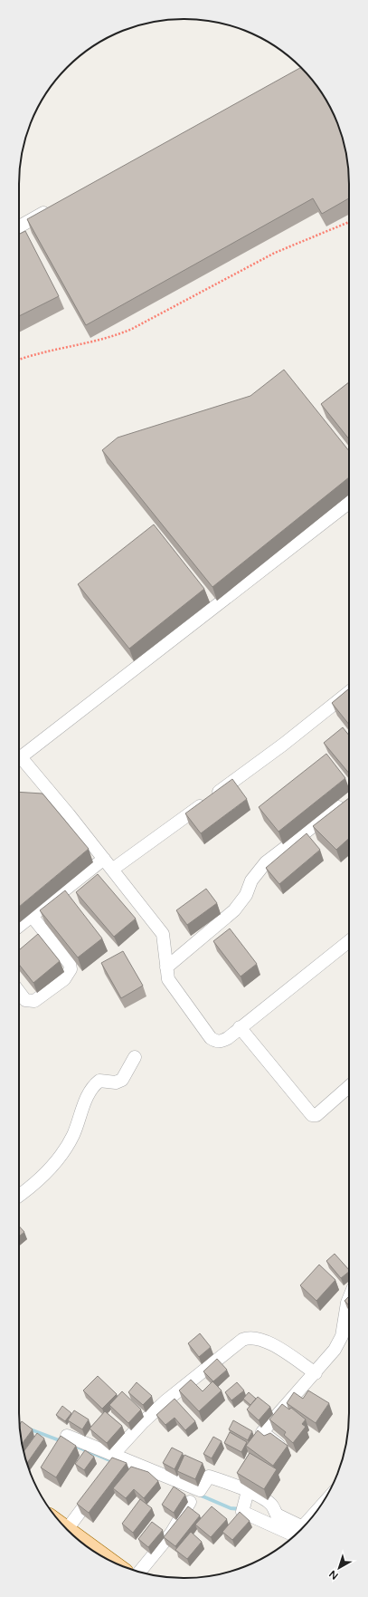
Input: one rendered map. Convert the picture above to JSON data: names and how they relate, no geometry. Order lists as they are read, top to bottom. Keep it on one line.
{"north":"bottom left"}
